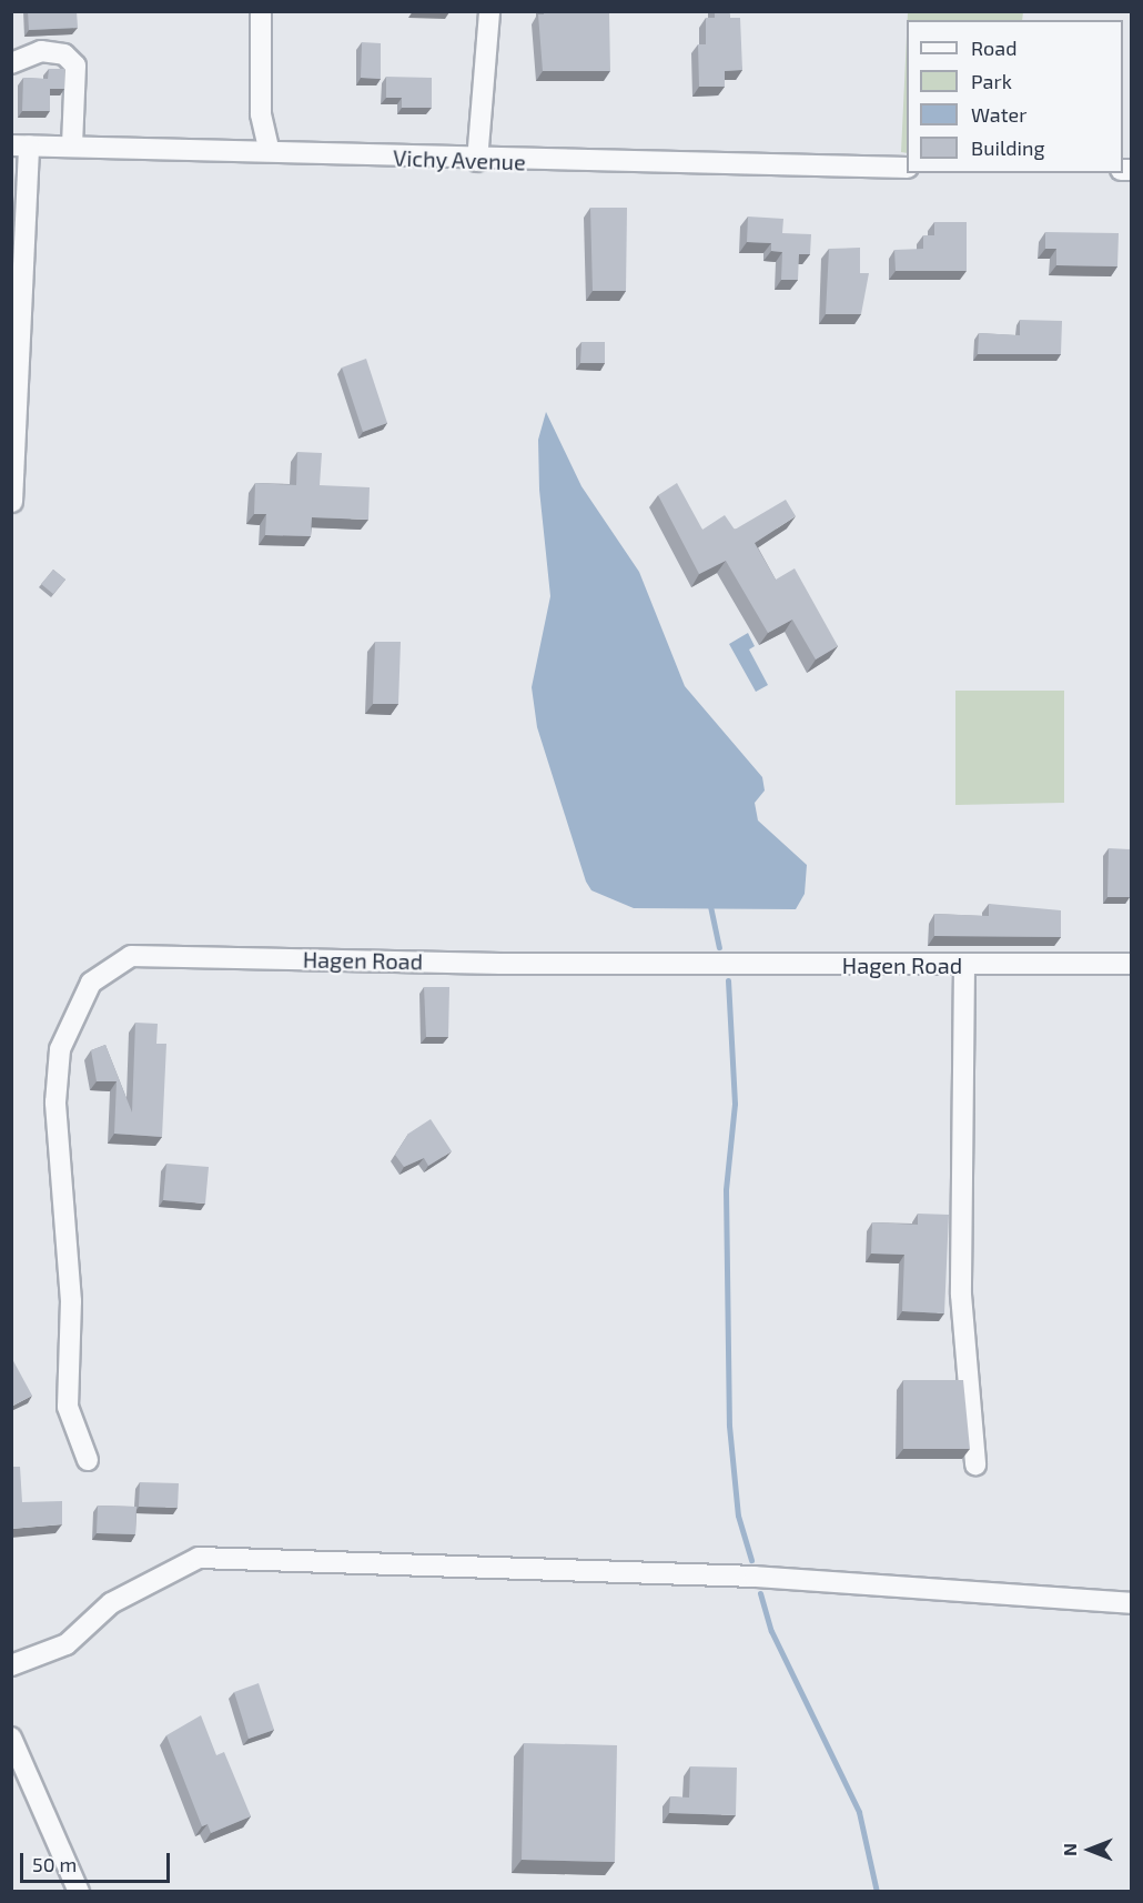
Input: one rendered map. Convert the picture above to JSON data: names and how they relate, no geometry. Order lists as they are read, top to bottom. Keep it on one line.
{"streets":{"street":["Vichy Avenue","Hagen Road"]},"legend":["Road","Park","Water","Building"],"scale_bar":"50 m","north":"left"}
